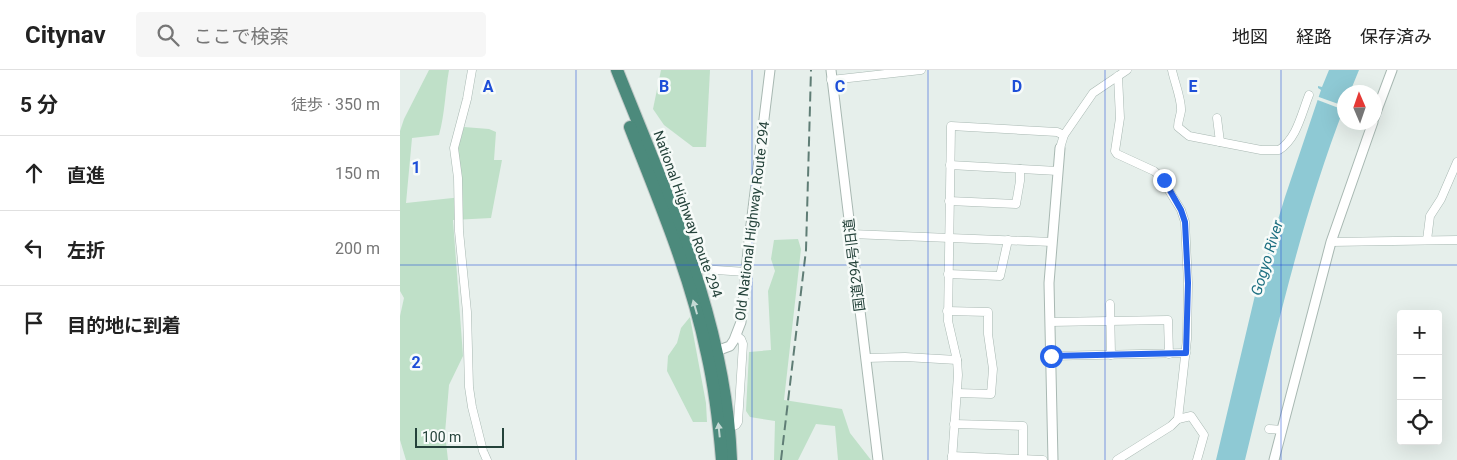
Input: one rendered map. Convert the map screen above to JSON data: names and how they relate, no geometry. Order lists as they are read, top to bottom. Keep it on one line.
{"streets":{"highway":["National Highway Route 294"],"street":["Old National Highway Route 294","国道294号旧道"]},"crossings":[["National Highway Route 294","Old National Highway Route 294"]],"water":["Gogyo River"],"scale_bar":"100 m","north":"top","page":{"header":"Citynav","search":"ここで検索","nav":["地図","経路","保存済み"],"heading":["5 分","徒歩 · 350 m"],"list":[["直進","150 m"],["左折","200 m"],"目的地に到着"],"map_buttons":["+","−"],"scale":"100 m"},"grid":{"columns":["A","B","C","D","E"],"rows":["1","2"]}}
